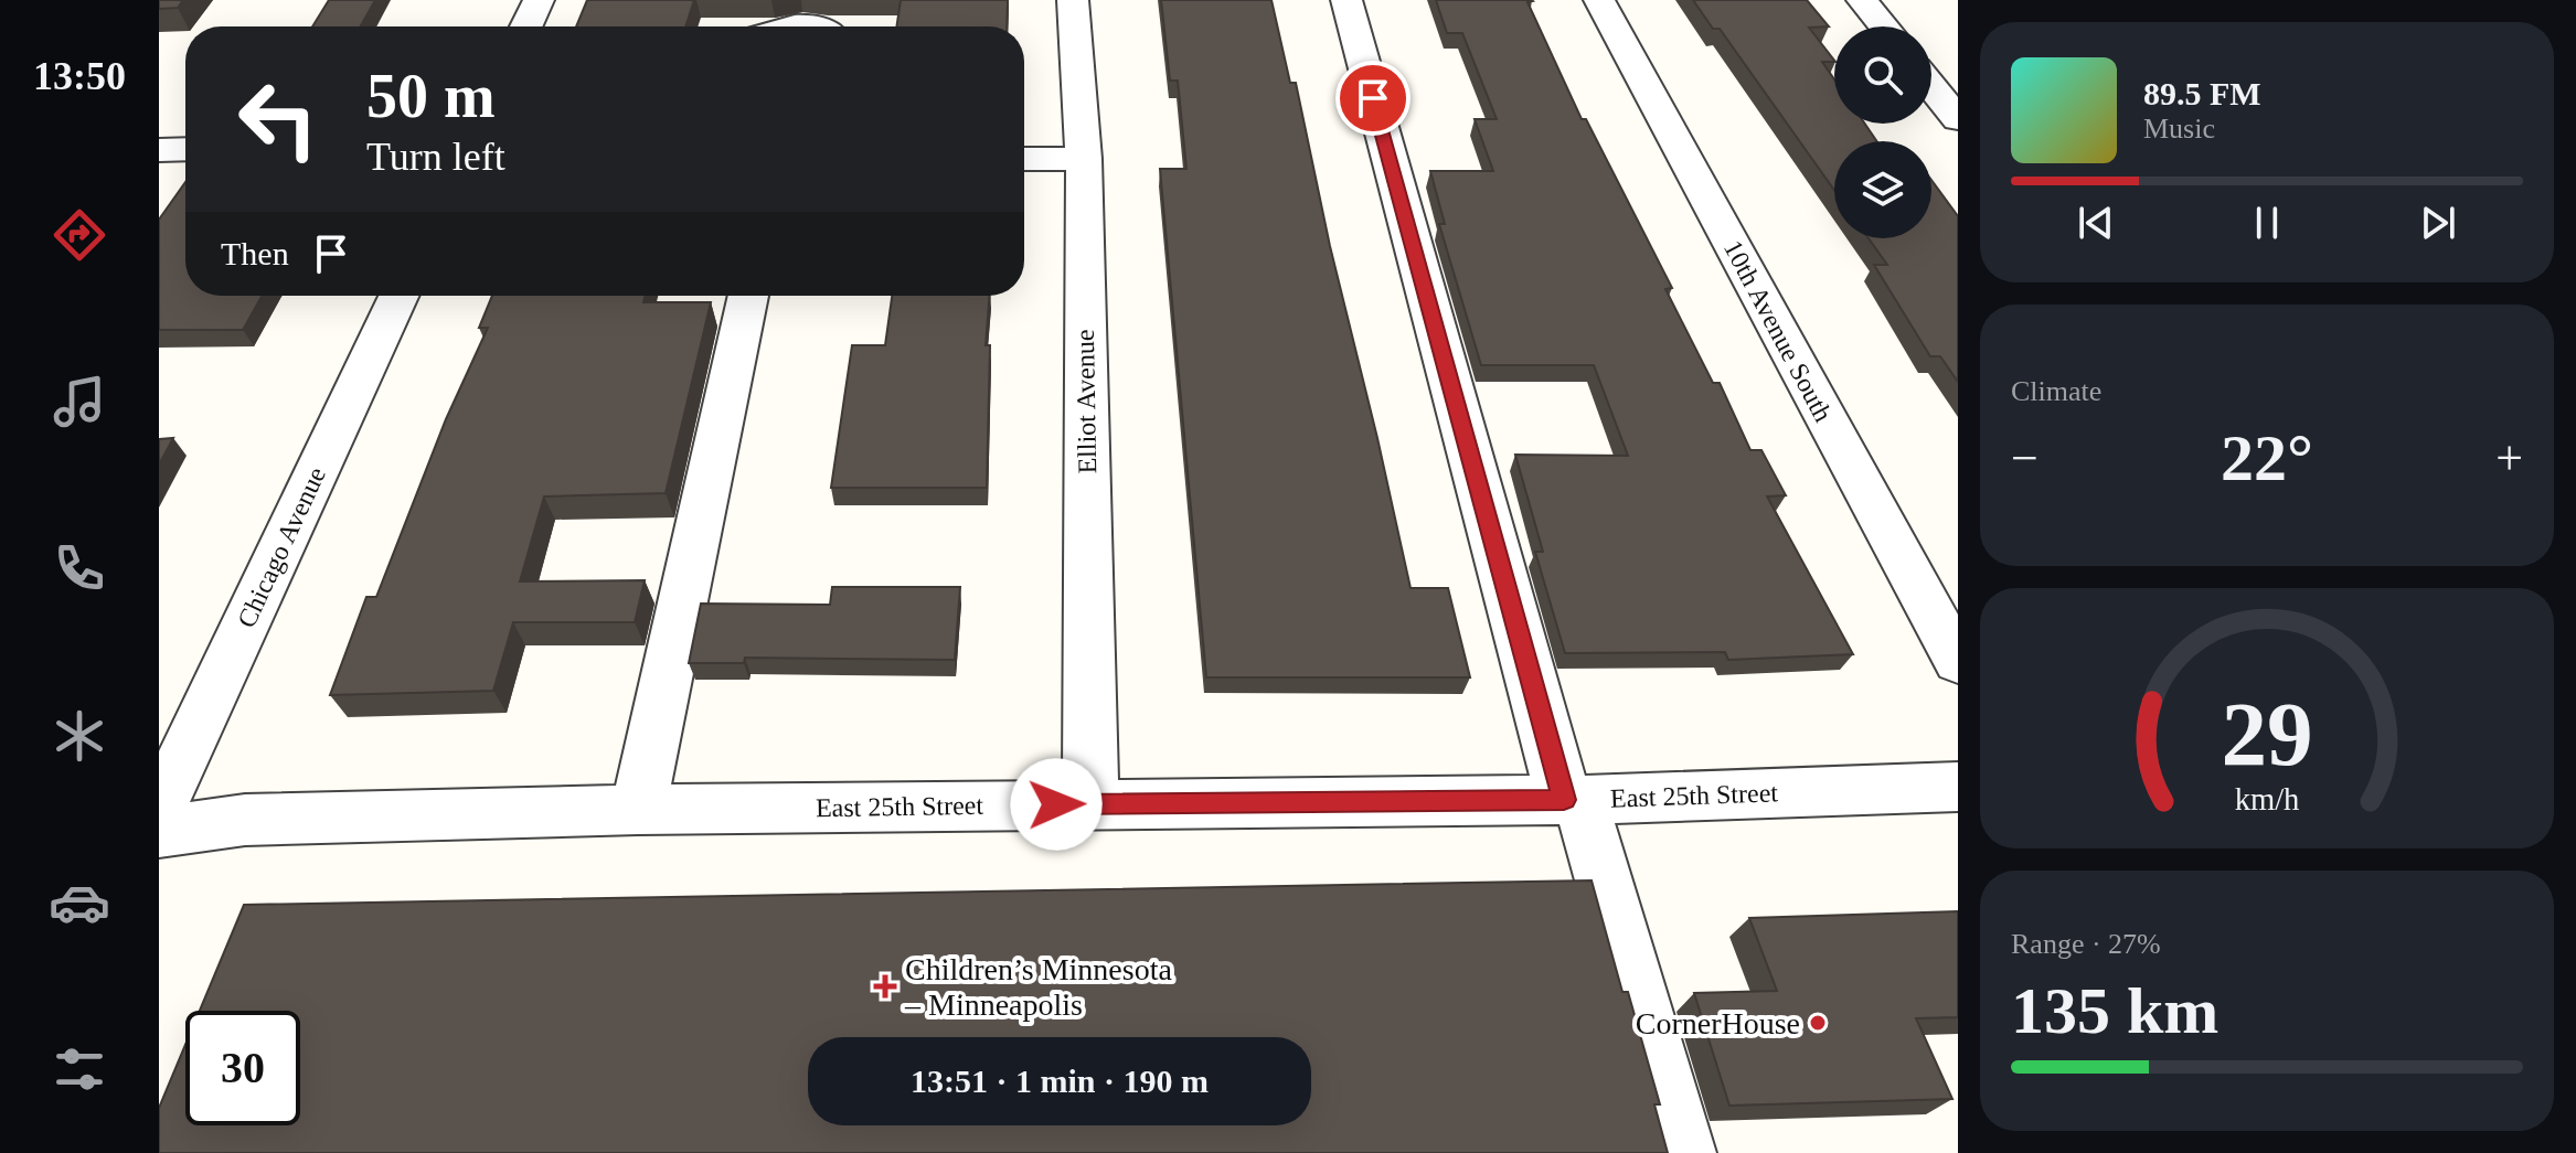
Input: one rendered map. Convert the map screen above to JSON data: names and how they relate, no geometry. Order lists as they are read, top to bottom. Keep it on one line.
{"streets":{"street":["10th Avenue South","Elliot Avenue","Chicago Avenue","East 25th Street"]},"crossings":[["Elliot Avenue","East 25th Street"]],"places":{"health":["Children’s Minnesota – Minneapolis"],"other":["CornerHouse"]},"page":{"tabs":"13:50","turn":["50 m","Turn left"],"song":["89.5 FM","Music"],"then":"Then","tile":["Climate",["Range · 27%","135 km"]],"heat":["−","22°","+"],"limit":"30","trip":"13:51 · 1 min · 190 m","gauge":["29","km/h"]}}
